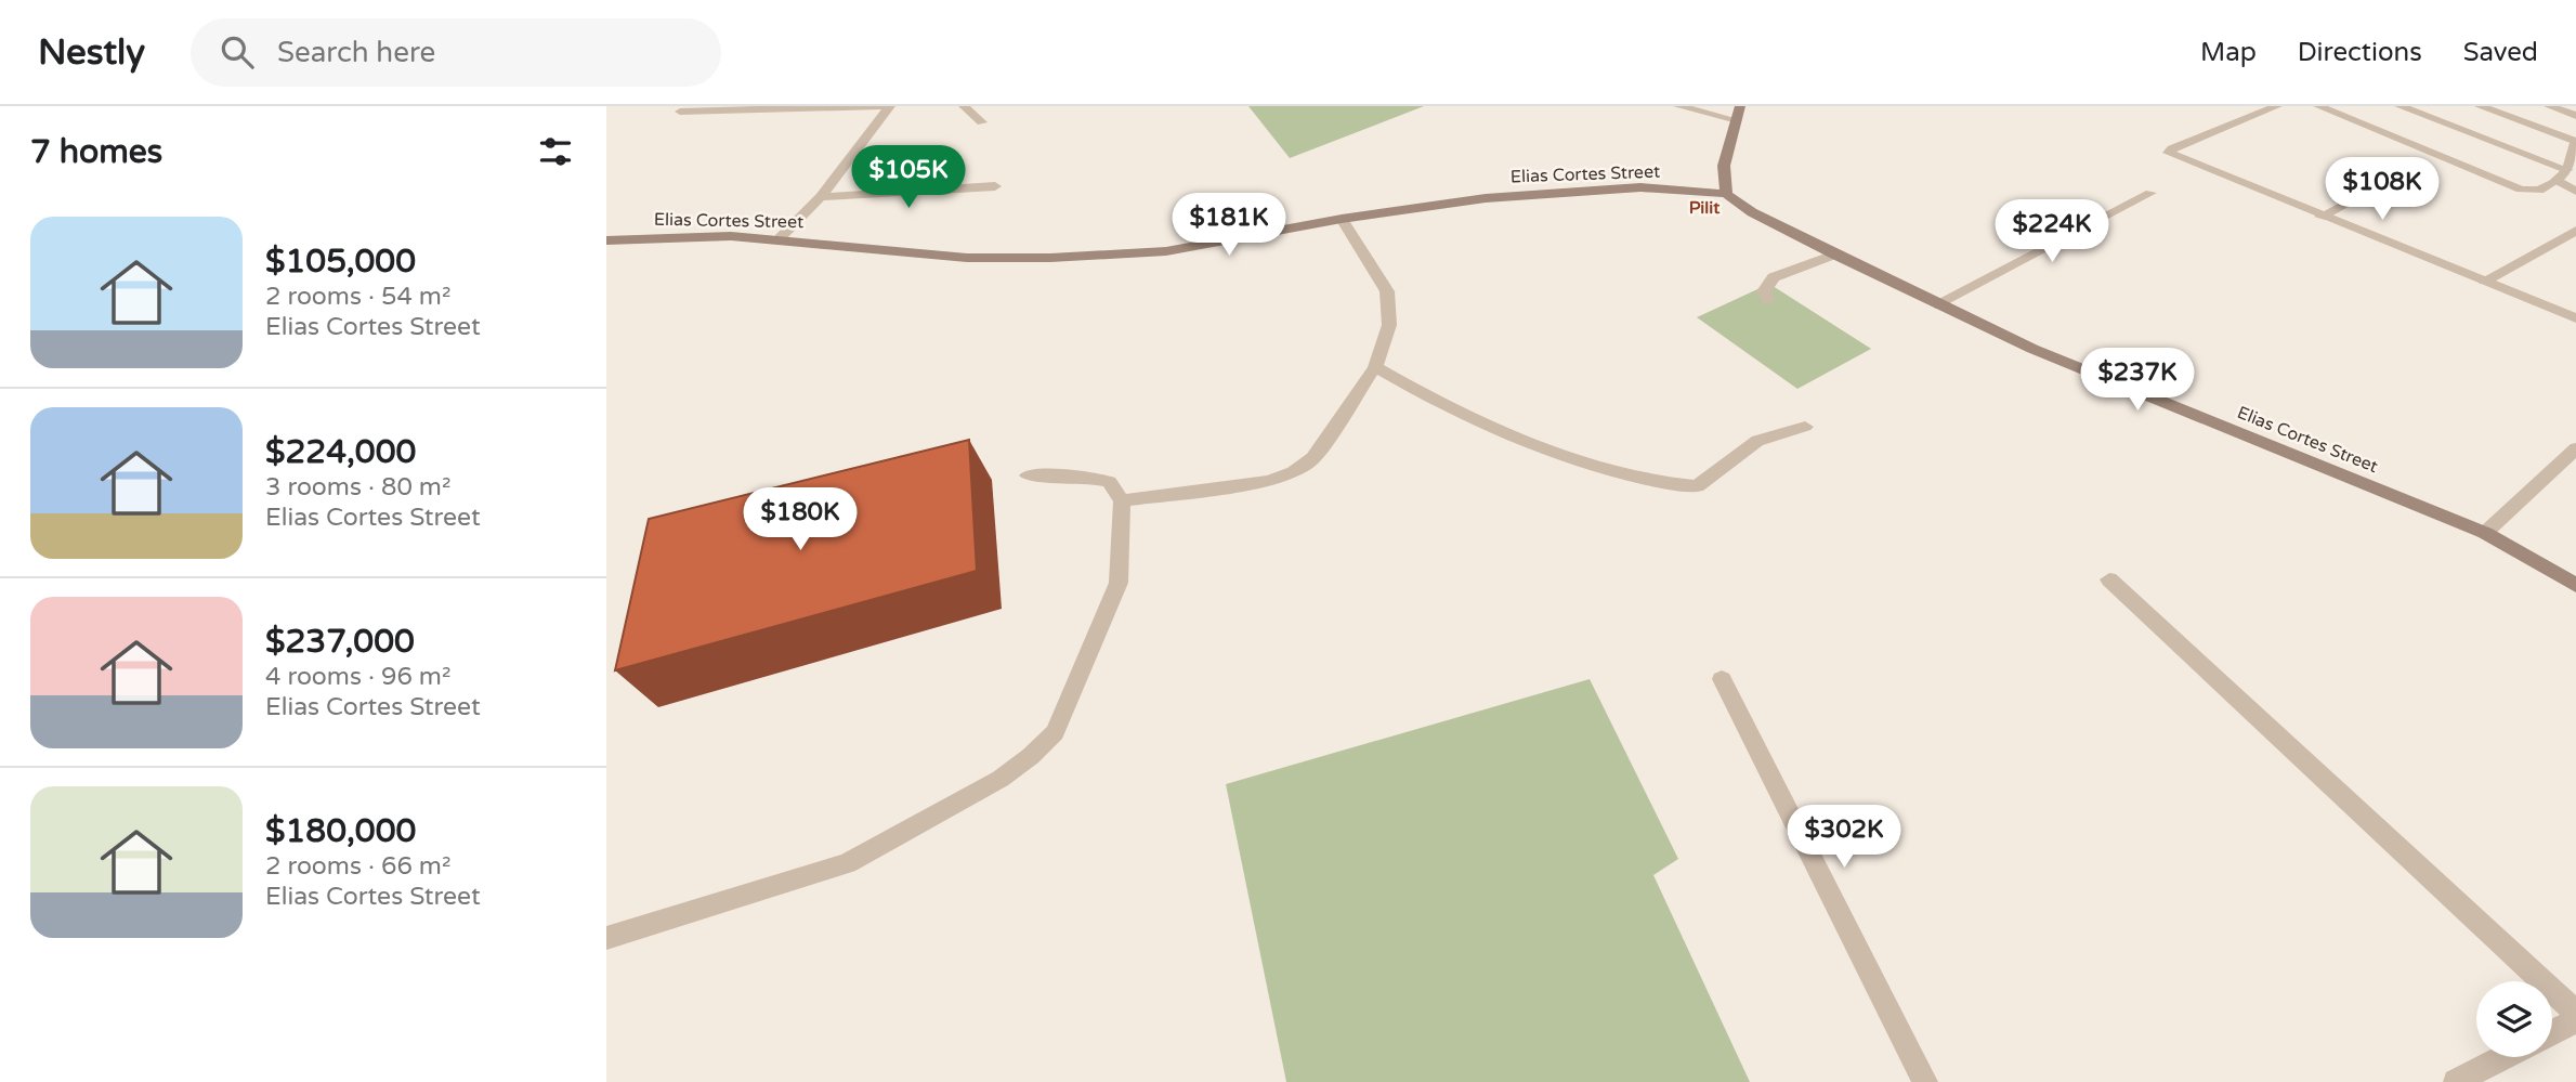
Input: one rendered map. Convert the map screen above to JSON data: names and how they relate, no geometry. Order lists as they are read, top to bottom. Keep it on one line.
{"streets":{"street":["Elias Cortes Street"]},"districts":["Pilit"],"page":{"header":"Nestly","search":"Search here","nav":["Map","Directions","Saved"],"heading":"7 homes","price":["$105K","$108K","$181K","$224K","$237K","$180K","$302K"],"list":[{"name":"$105,000","note":"2 rooms · 54 m² · Elias Cortes Street"},{"name":"$224,000","note":"3 rooms · 80 m² · Elias Cortes Street"},{"name":"$237,000","note":"4 rooms · 96 m² · Elias Cortes Street"},{"name":"$180,000","note":"2 rooms · 66 m² · Elias Cortes Street"}]}}
